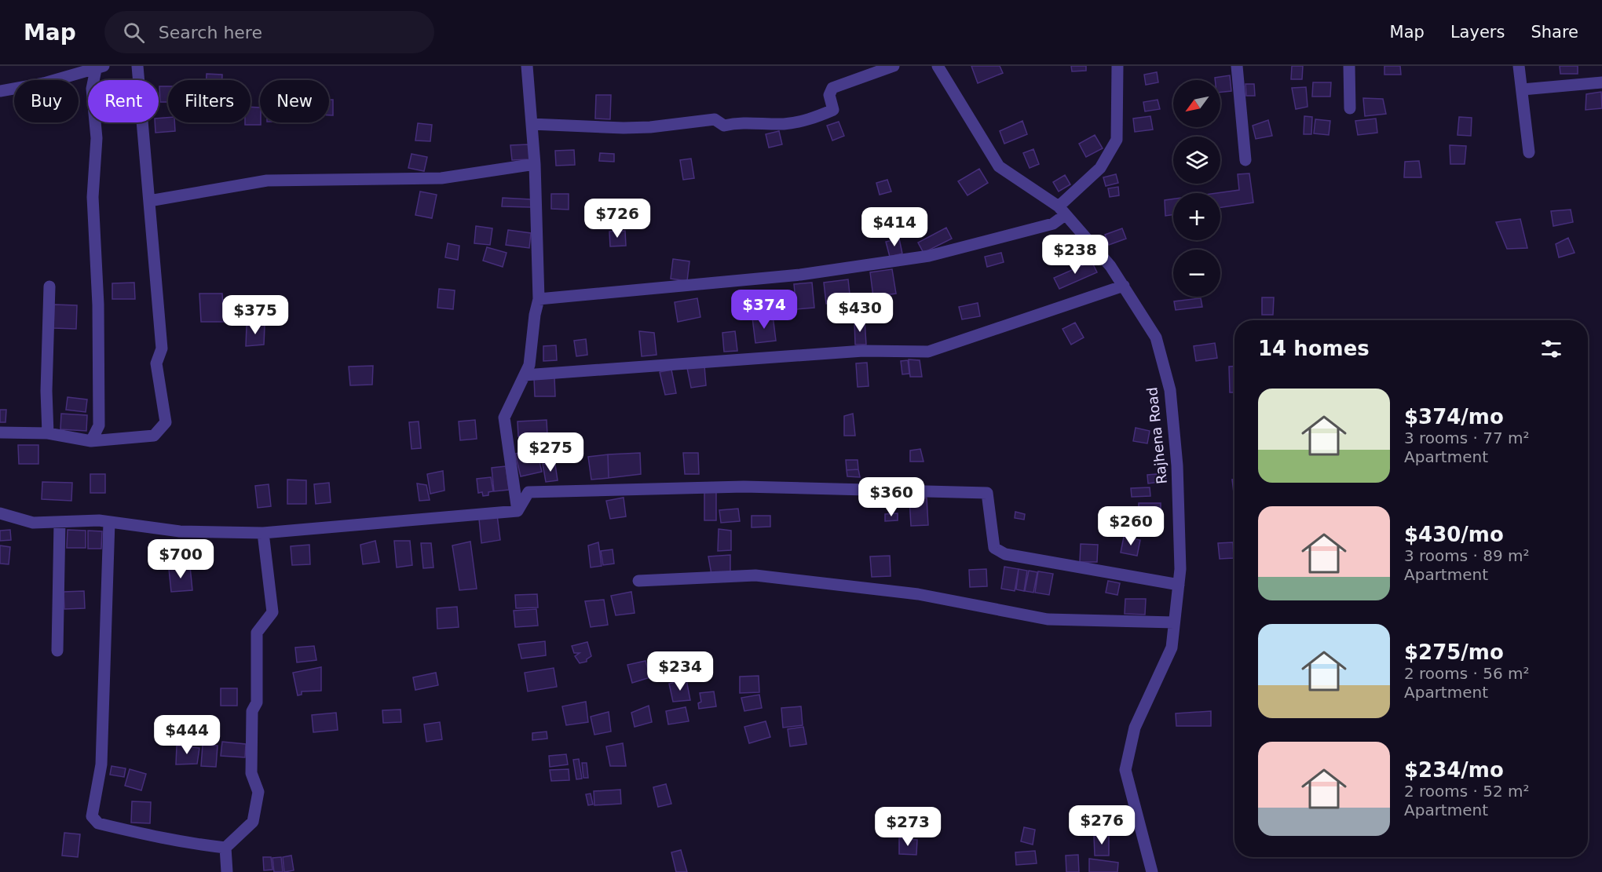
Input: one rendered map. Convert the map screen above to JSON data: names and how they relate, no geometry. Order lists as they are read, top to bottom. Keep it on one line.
{"streets":{"street":["Rajhena Road"]},"north":"bottom left","page":{"header":"Map","search":"Search here","nav":["Map","Layers","Share"],"map_buttons":["+","−"],"chip":["Buy","Rent","Filters","New"],"price":["$726","$414","$238","$374","$430","$375","$275","$360","$260","$700","$234","$444","$276","$273"],"heading":"14 homes","list":[{"name":"$374/mo","note":"3 rooms · 77 m² · Apartment"},{"name":"$430/mo","note":"3 rooms · 89 m² · Apartment"},{"name":"$275/mo","note":"2 rooms · 56 m² · Apartment"},{"name":"$234/mo","note":"2 rooms · 52 m² · Apartment"}]}}
